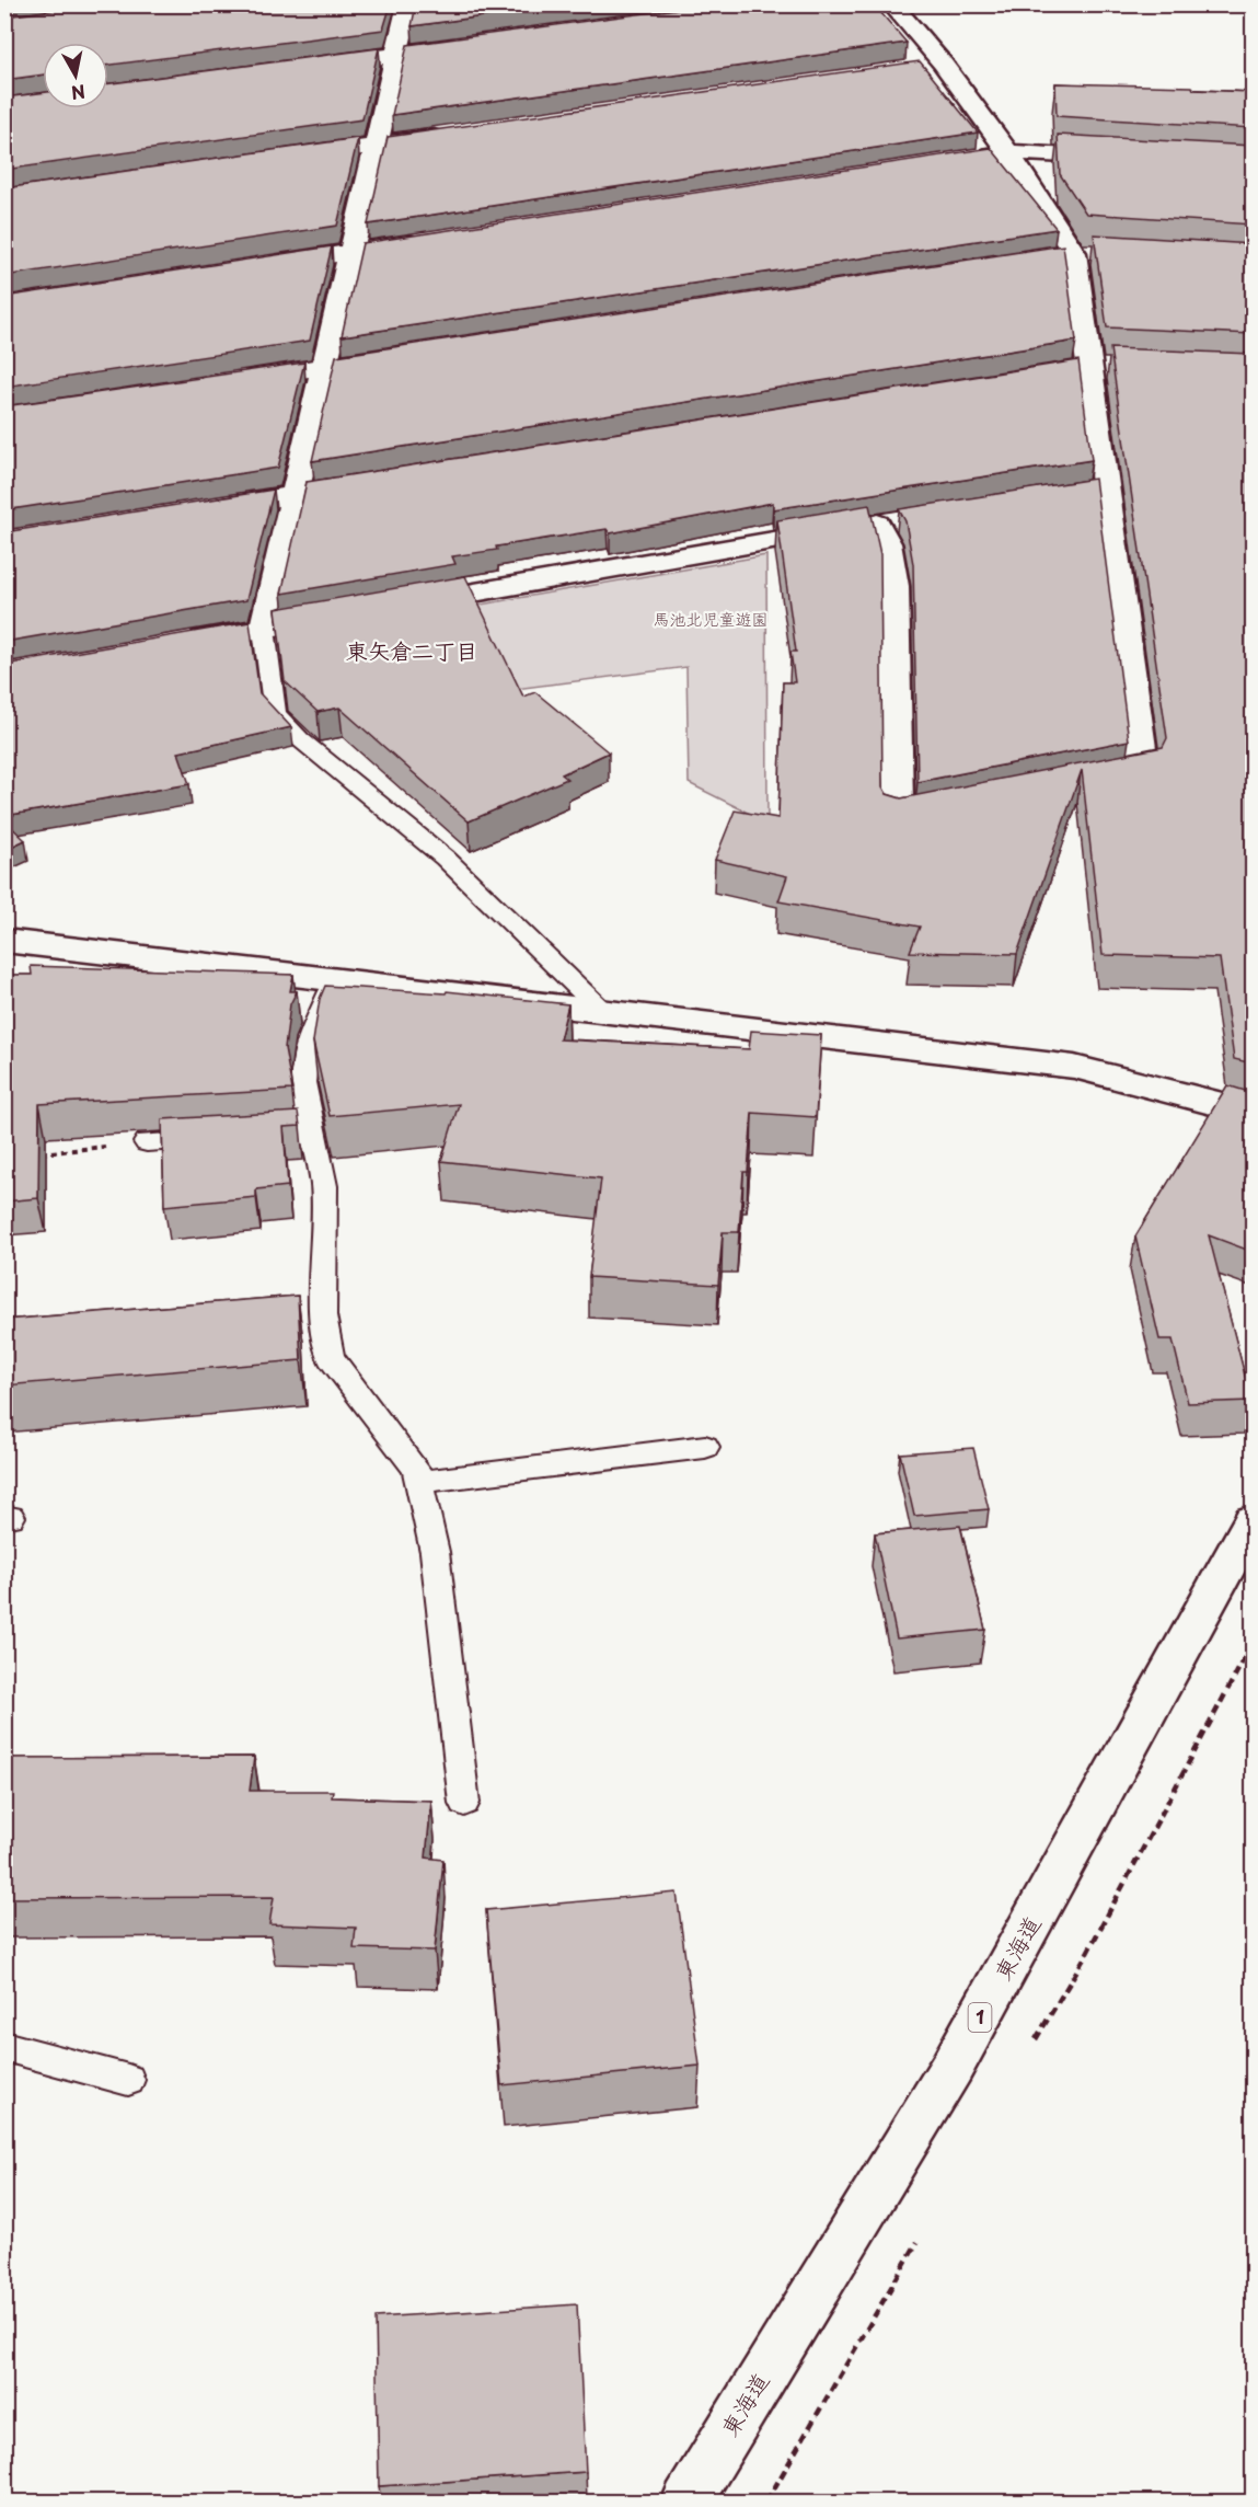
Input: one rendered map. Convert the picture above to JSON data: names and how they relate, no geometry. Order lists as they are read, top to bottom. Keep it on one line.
{"streets":{"main road":["東海道","1"]},"districts":["東矢倉二丁目"],"parks":["馬池北児童遊園"],"north":"bottom"}
